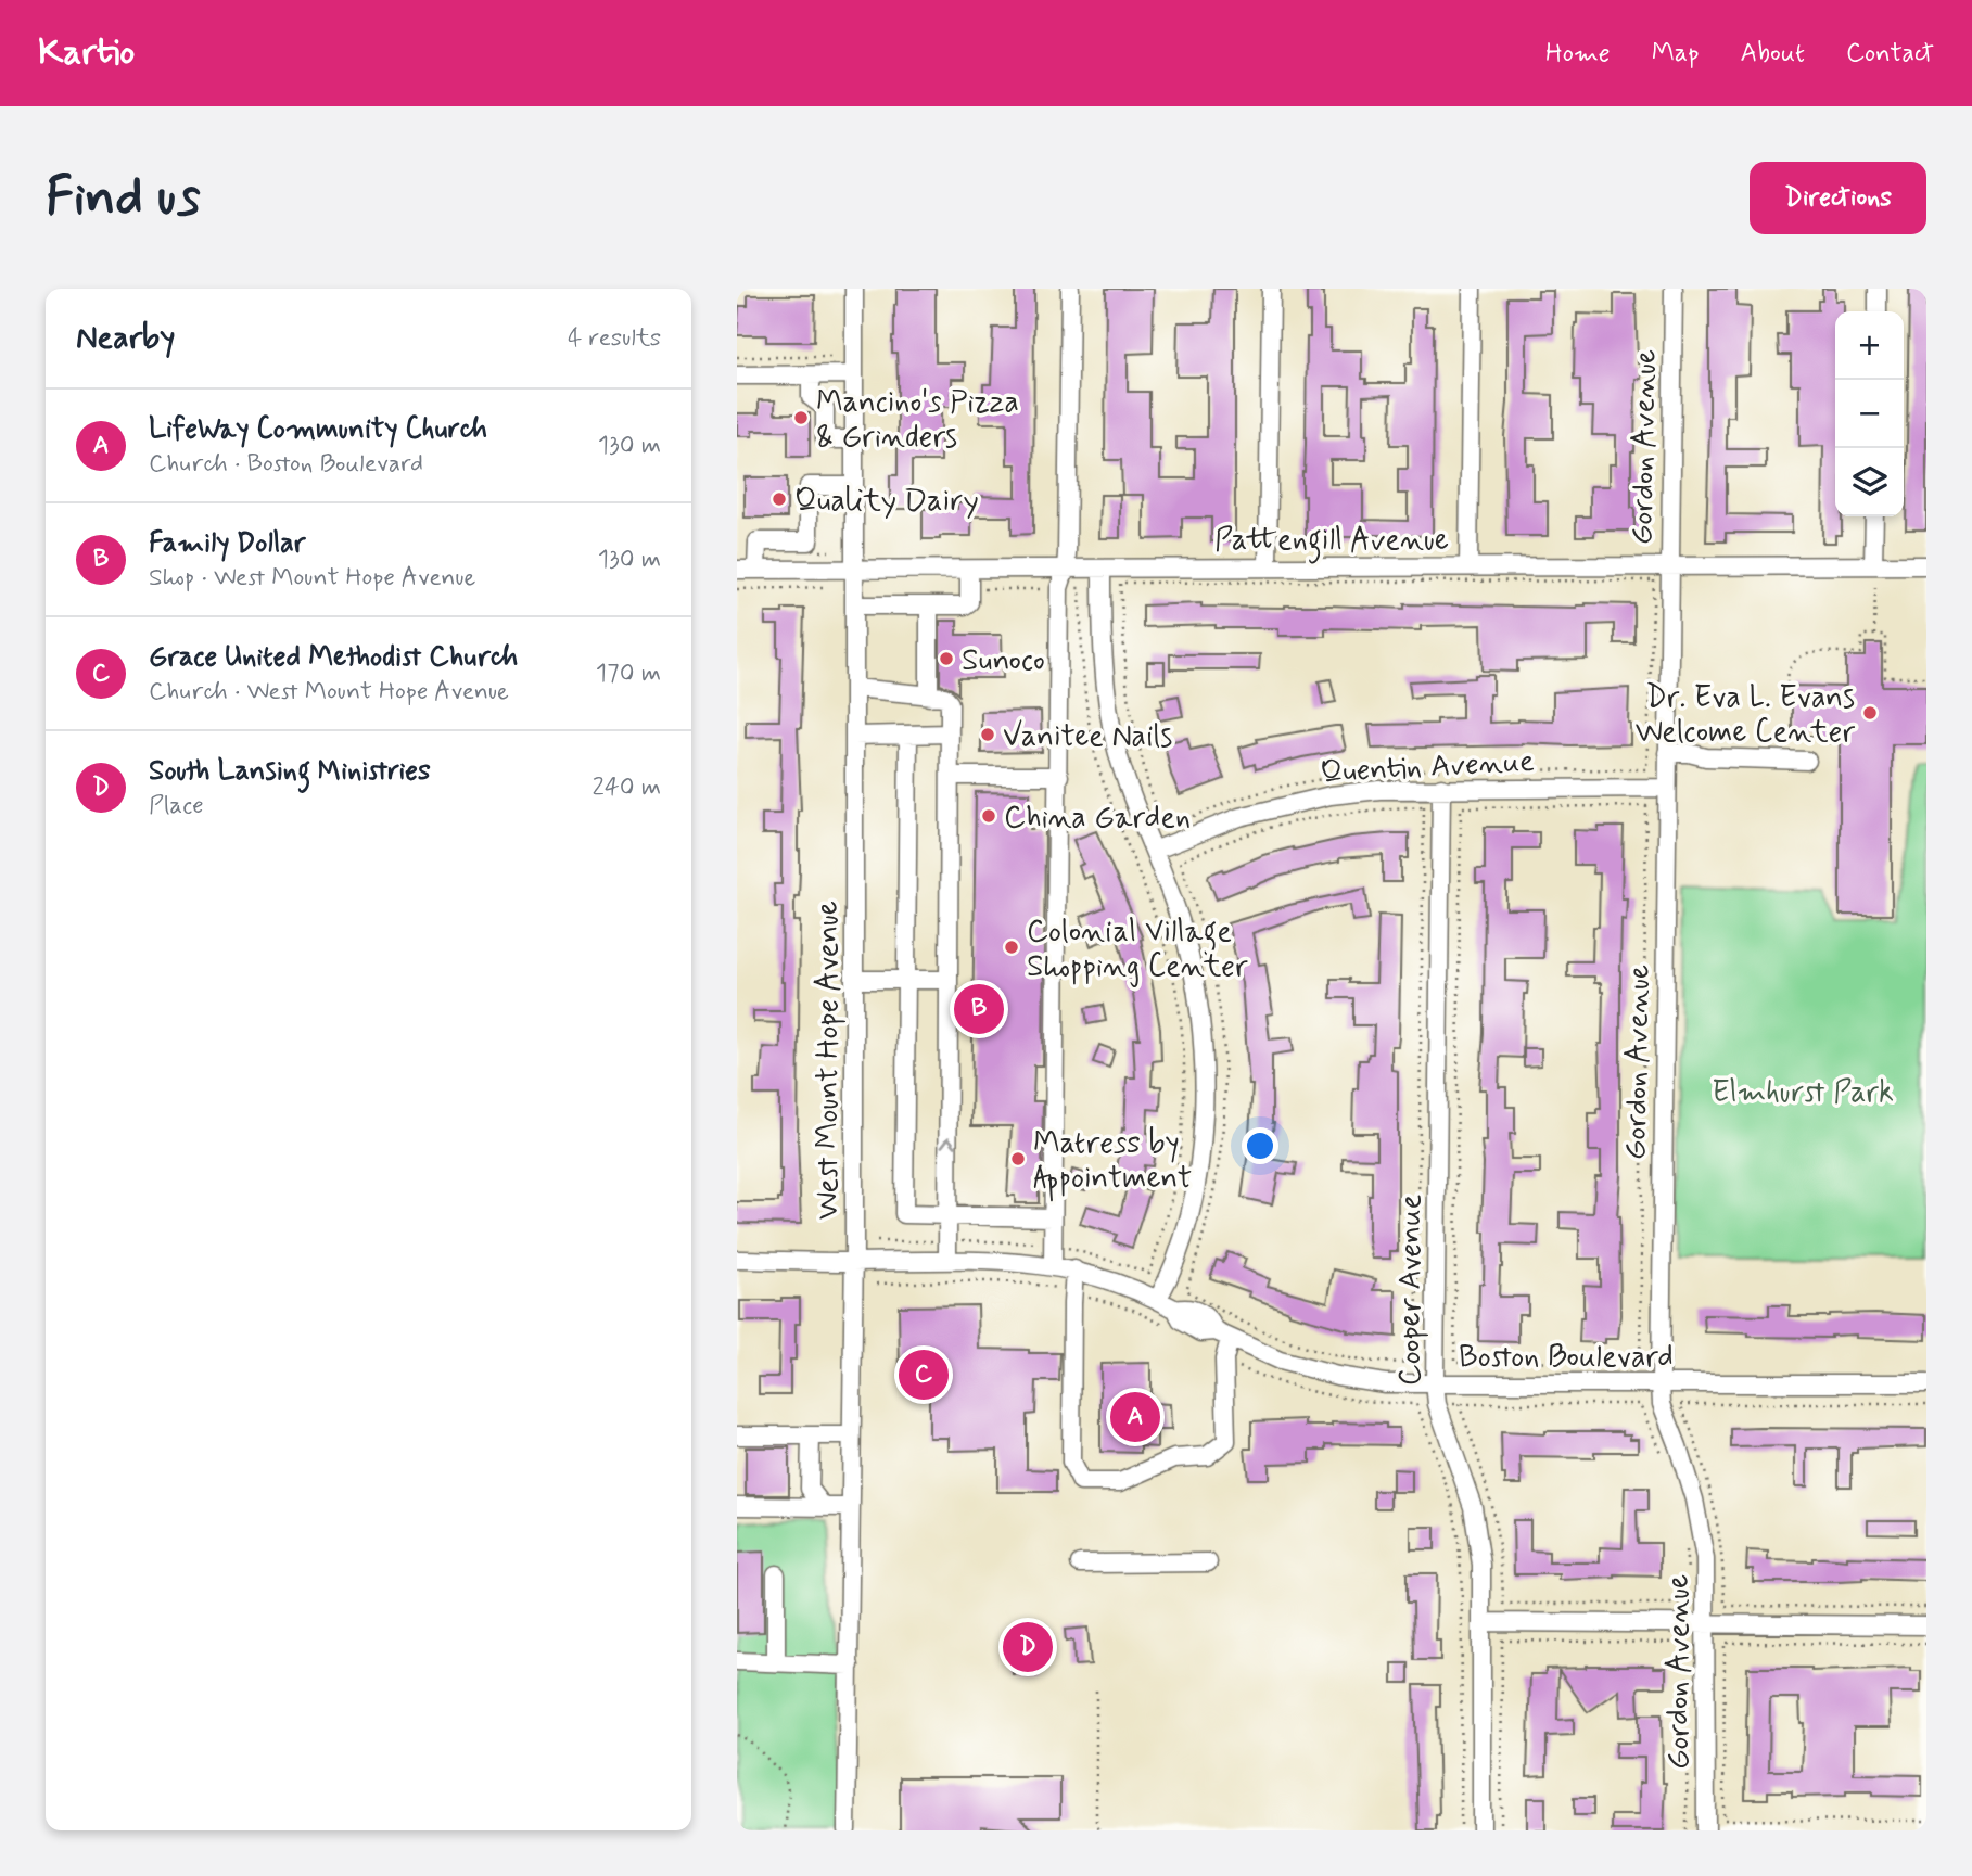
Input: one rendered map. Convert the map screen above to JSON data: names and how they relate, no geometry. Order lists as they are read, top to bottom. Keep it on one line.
{"streets":{"street":["Gordon Avenue","Pattengill Avenue","Quentin Avenue","West Mount Hope Avenue","Cooper Avenue","Boston Boulevard"]},"crossings":[["Gordon Avenue","Pattengill Avenue"],["Gordon Avenue","Quentin Avenue"],["Gordon Avenue","Boston Boulevard"],["Pattengill Avenue","West Mount Hope Avenue"],["Quentin Avenue","Cooper Avenue"],["West Mount Hope Avenue","Boston Boulevard"],["Cooper Avenue","Boston Boulevard"]],"parks":["Elmhurst Park"],"places":["Mancino's Pizza & Grinders","Quality Dairy","Sunoco","Dr. Eva L. Evans Welcome Center","Vanitee Nails","China Garden","Colonial Village Shopping Center","Matress by Appointment"],"page":{"header":"Kartio","nav":["Home","Map","About","Contact"],"buttons":"Directions","title":"Find us","heading":["Nearby","4 results"],"map_buttons":["+","−"],"list":[{"mark":"A","name":"LifeWay Community Church","note":"Church · Boston Boulevard","value":"130 m"},{"mark":"B","name":"Family Dollar","note":"Shop · West Mount Hope Avenue","value":"130 m"},{"mark":"C","name":"Grace United Methodist Church","note":"Church · West Mount Hope Avenue","value":"170 m"},{"mark":"D","name":"South Lansing Ministries","note":"Place","value":"240 m"}],"pins":["B","C","A","D"]}}
